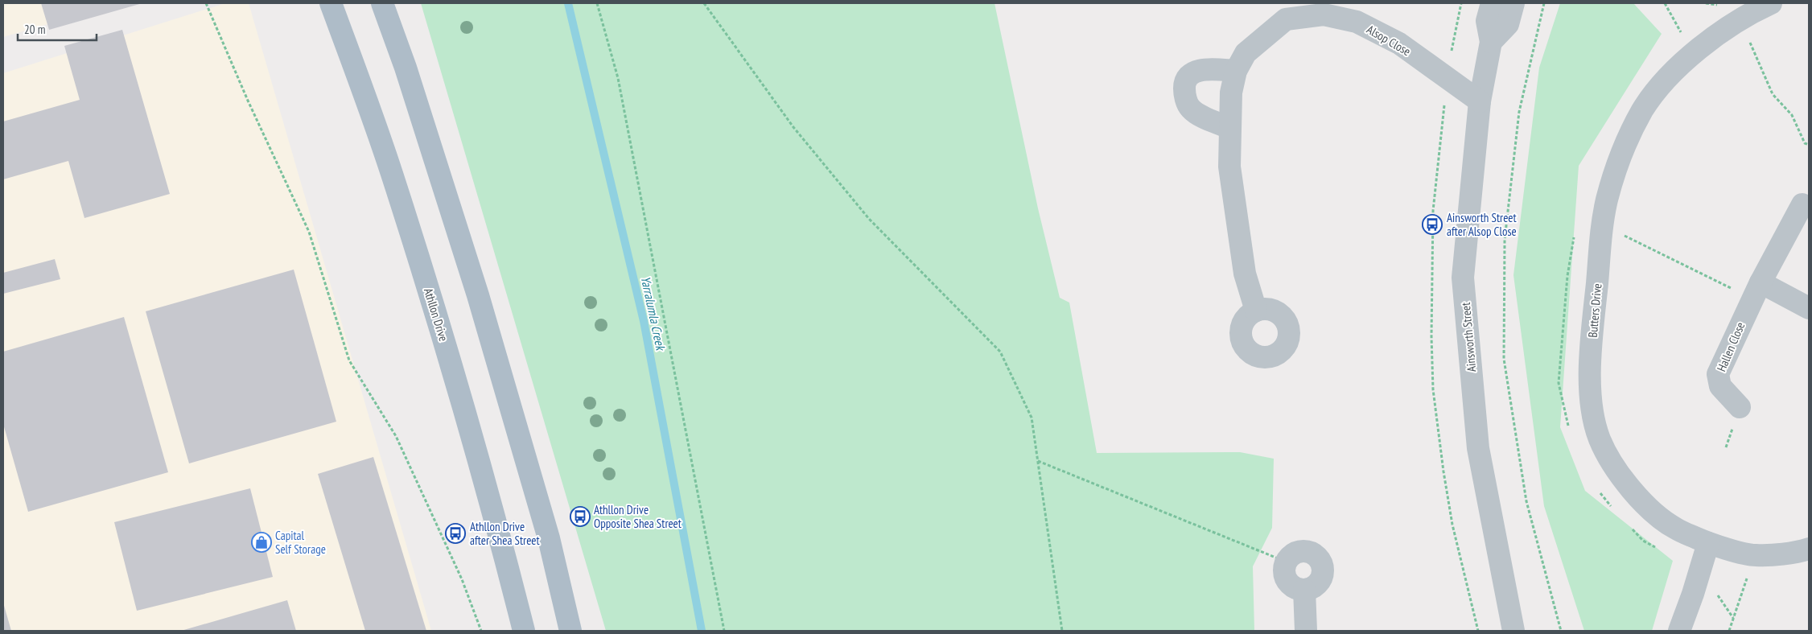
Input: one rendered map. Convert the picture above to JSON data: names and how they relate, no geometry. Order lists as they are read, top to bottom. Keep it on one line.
{"streets":{"main road":["Athllon Drive"],"street":["Alsop Close","Butters Drive","Ainsworth Street","Hallen Close"]},"crossings":[["Alsop Close","Ainsworth Street"]],"water":["Yarralumla Creek"],"places":{"bus stop":["Ainsworth Street after Alsop Close","Athllon Drive Opposite Shea Street","Athllon Drive after Shea Street"],"shop":["Capital Self Storage"]},"scale_bar":"20 m"}
